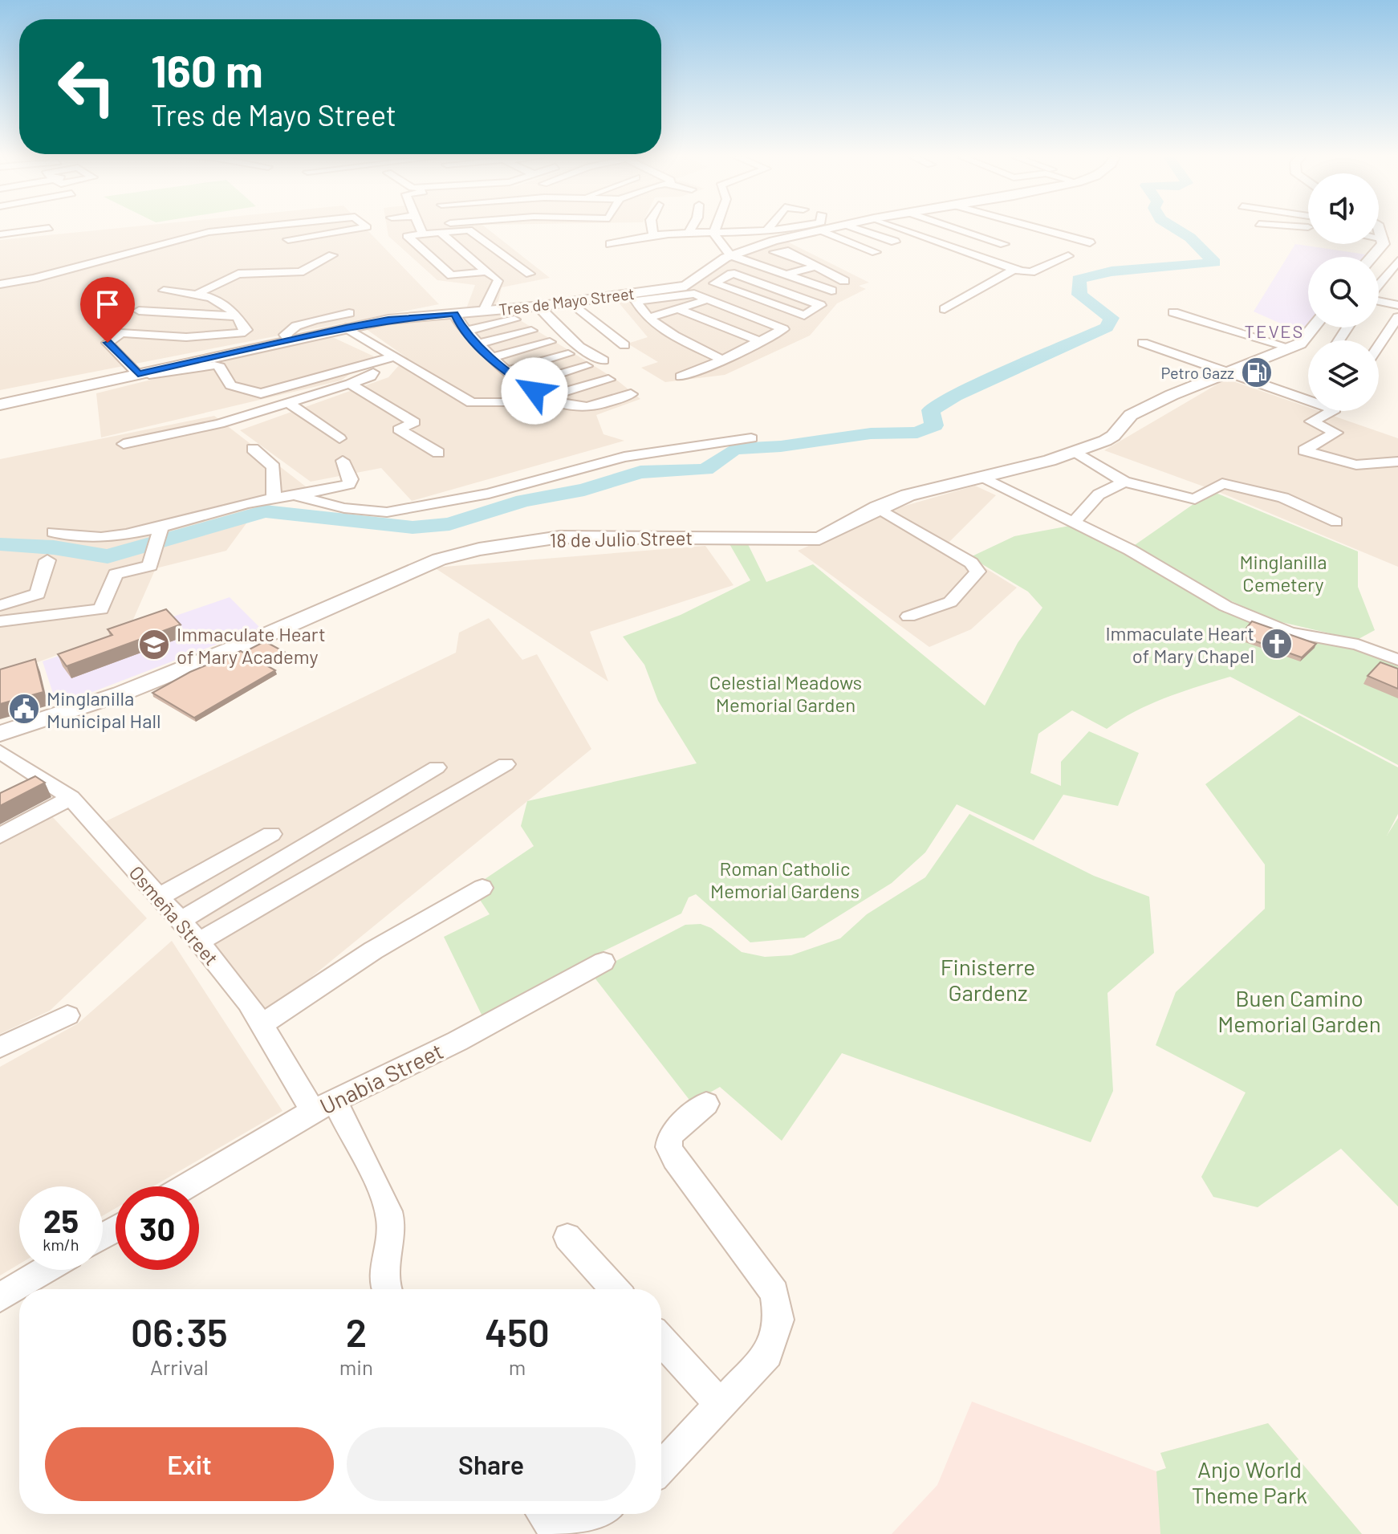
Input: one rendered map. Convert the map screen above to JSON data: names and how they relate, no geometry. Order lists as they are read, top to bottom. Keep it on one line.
{"streets":{"street":["Tres de Mayo Street","18 de Julio Street","Osmeña Street","Unabia Street"]},"crossings":[["Osmeña Street","Unabia Street"]],"districts":["TEVES"],"parks":["Minglanilla Cemetery","Celestial Meadows Memorial Garden","Roman Catholic Memorial Gardens","Finisterre Gardenz","Buen Camino Memorial Garden","Anjo World Theme Park"],"places":{"fuel station":["Petro Gazz"],"church":["Immaculate Heart of Mary Chapel"],"school or university":["Immaculate Heart of Mary Academy"],"public building":["Minglanilla Municipal Hall"]},"page":{"turn":["160 m","Tres de Mayo Street"],"speed":"25 km/h","limit":"30","eta":["06:35","Arrival","2","min","450","m"],"buttons":["Exit","Share"]}}
